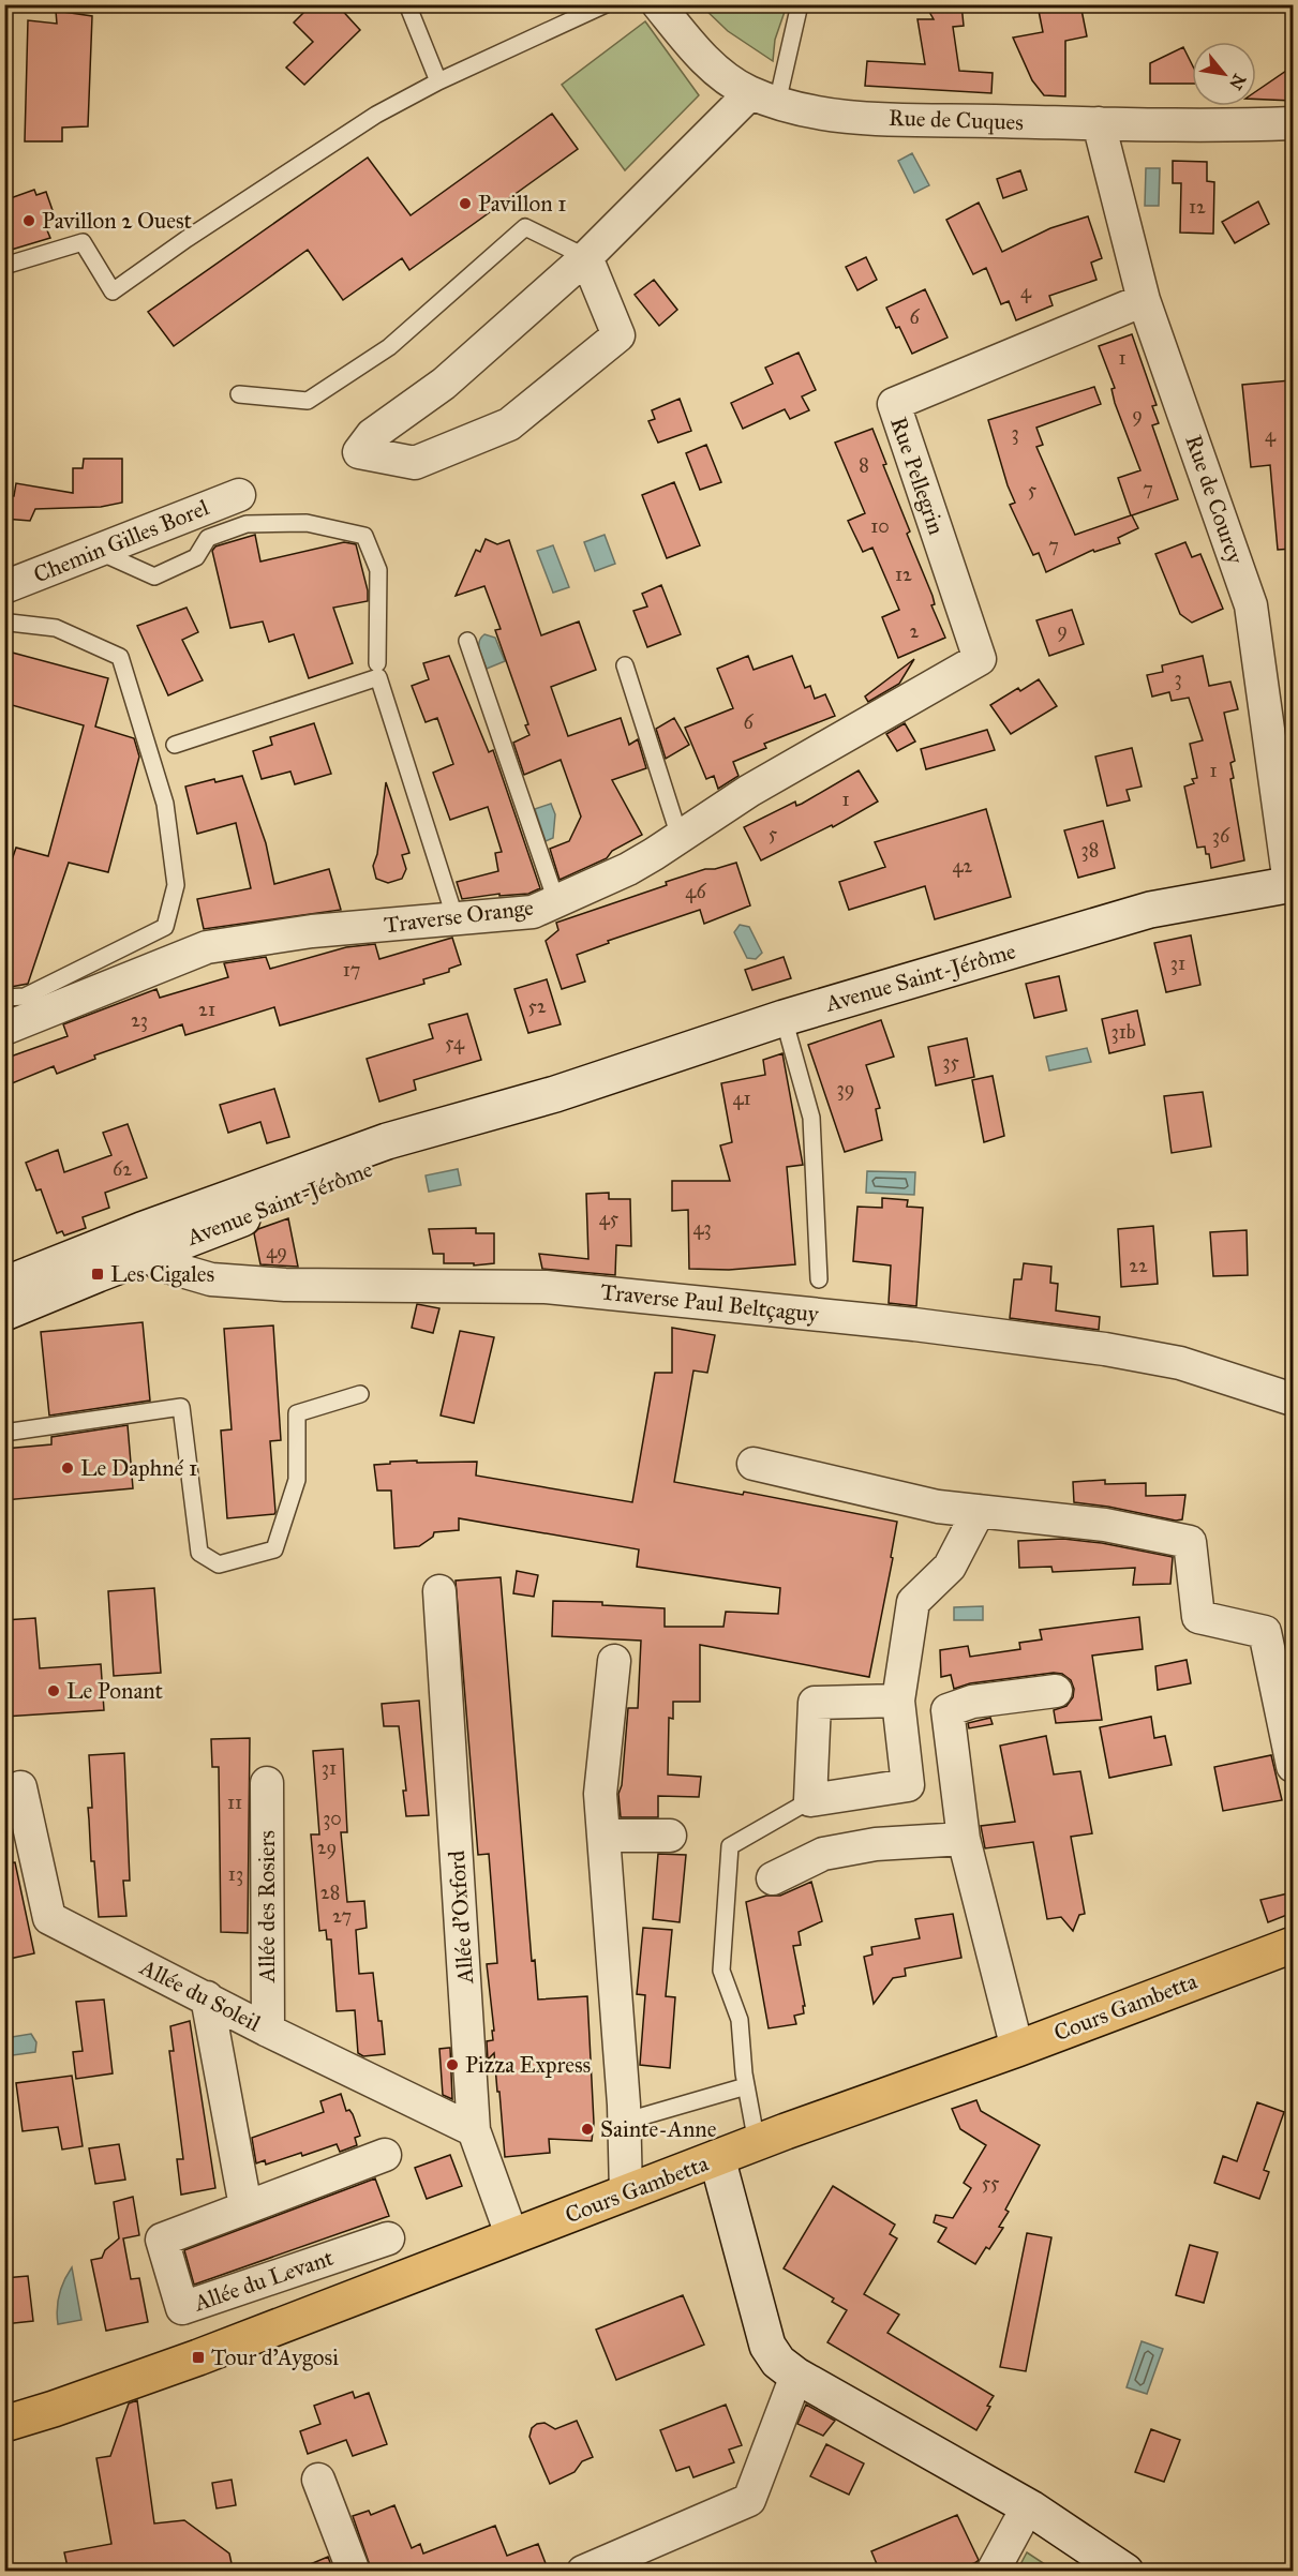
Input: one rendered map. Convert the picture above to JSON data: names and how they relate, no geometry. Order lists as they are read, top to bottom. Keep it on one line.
{"streets":{"main road":["Cours Gambetta"],"street":["Rue de Cuques","Rue Pellegrin","Rue de Courcy","Chemin Gilles Borel","Traverse Orange","Avenue Saint-Jérôme","Traverse Paul Beltçaguy","Allée des Rosiers","Allée d'Oxford","Allée du Soleil","Allée du Levant"]},"crossings":[["Rue de Cuques","Rue de Courcy"],["Rue Pellegrin","Rue de Courcy"],["Rue Pellegrin","Traverse Orange"],["Rue de Courcy","Avenue Saint-Jérôme"],["Avenue Saint-Jérôme","Traverse Paul Beltçaguy"],["Allée des Rosiers","Allée du Soleil"],["Allée d'Oxford","Allée du Soleil"],["Allée d'Oxford","Cours Gambetta"]],"places":{"other":["Pavillon 1","Pavillon 2 Ouest","Le Daphné 1","Le Ponant","Pizza Express","Sainte-Anne"],"transit":["Les Cigales","Tour d'Aygosi"]},"house_numbers":["12","4","6","1","9","3","4","8","7","5","10","7","12","9","2","3","6","1","1","5","36","38","42","46","31","17","52","21","23","31b","54","35","39","41","62","45","43","49","22","31","11","30","29","13","28","27","55"],"north":"bottom right"}
